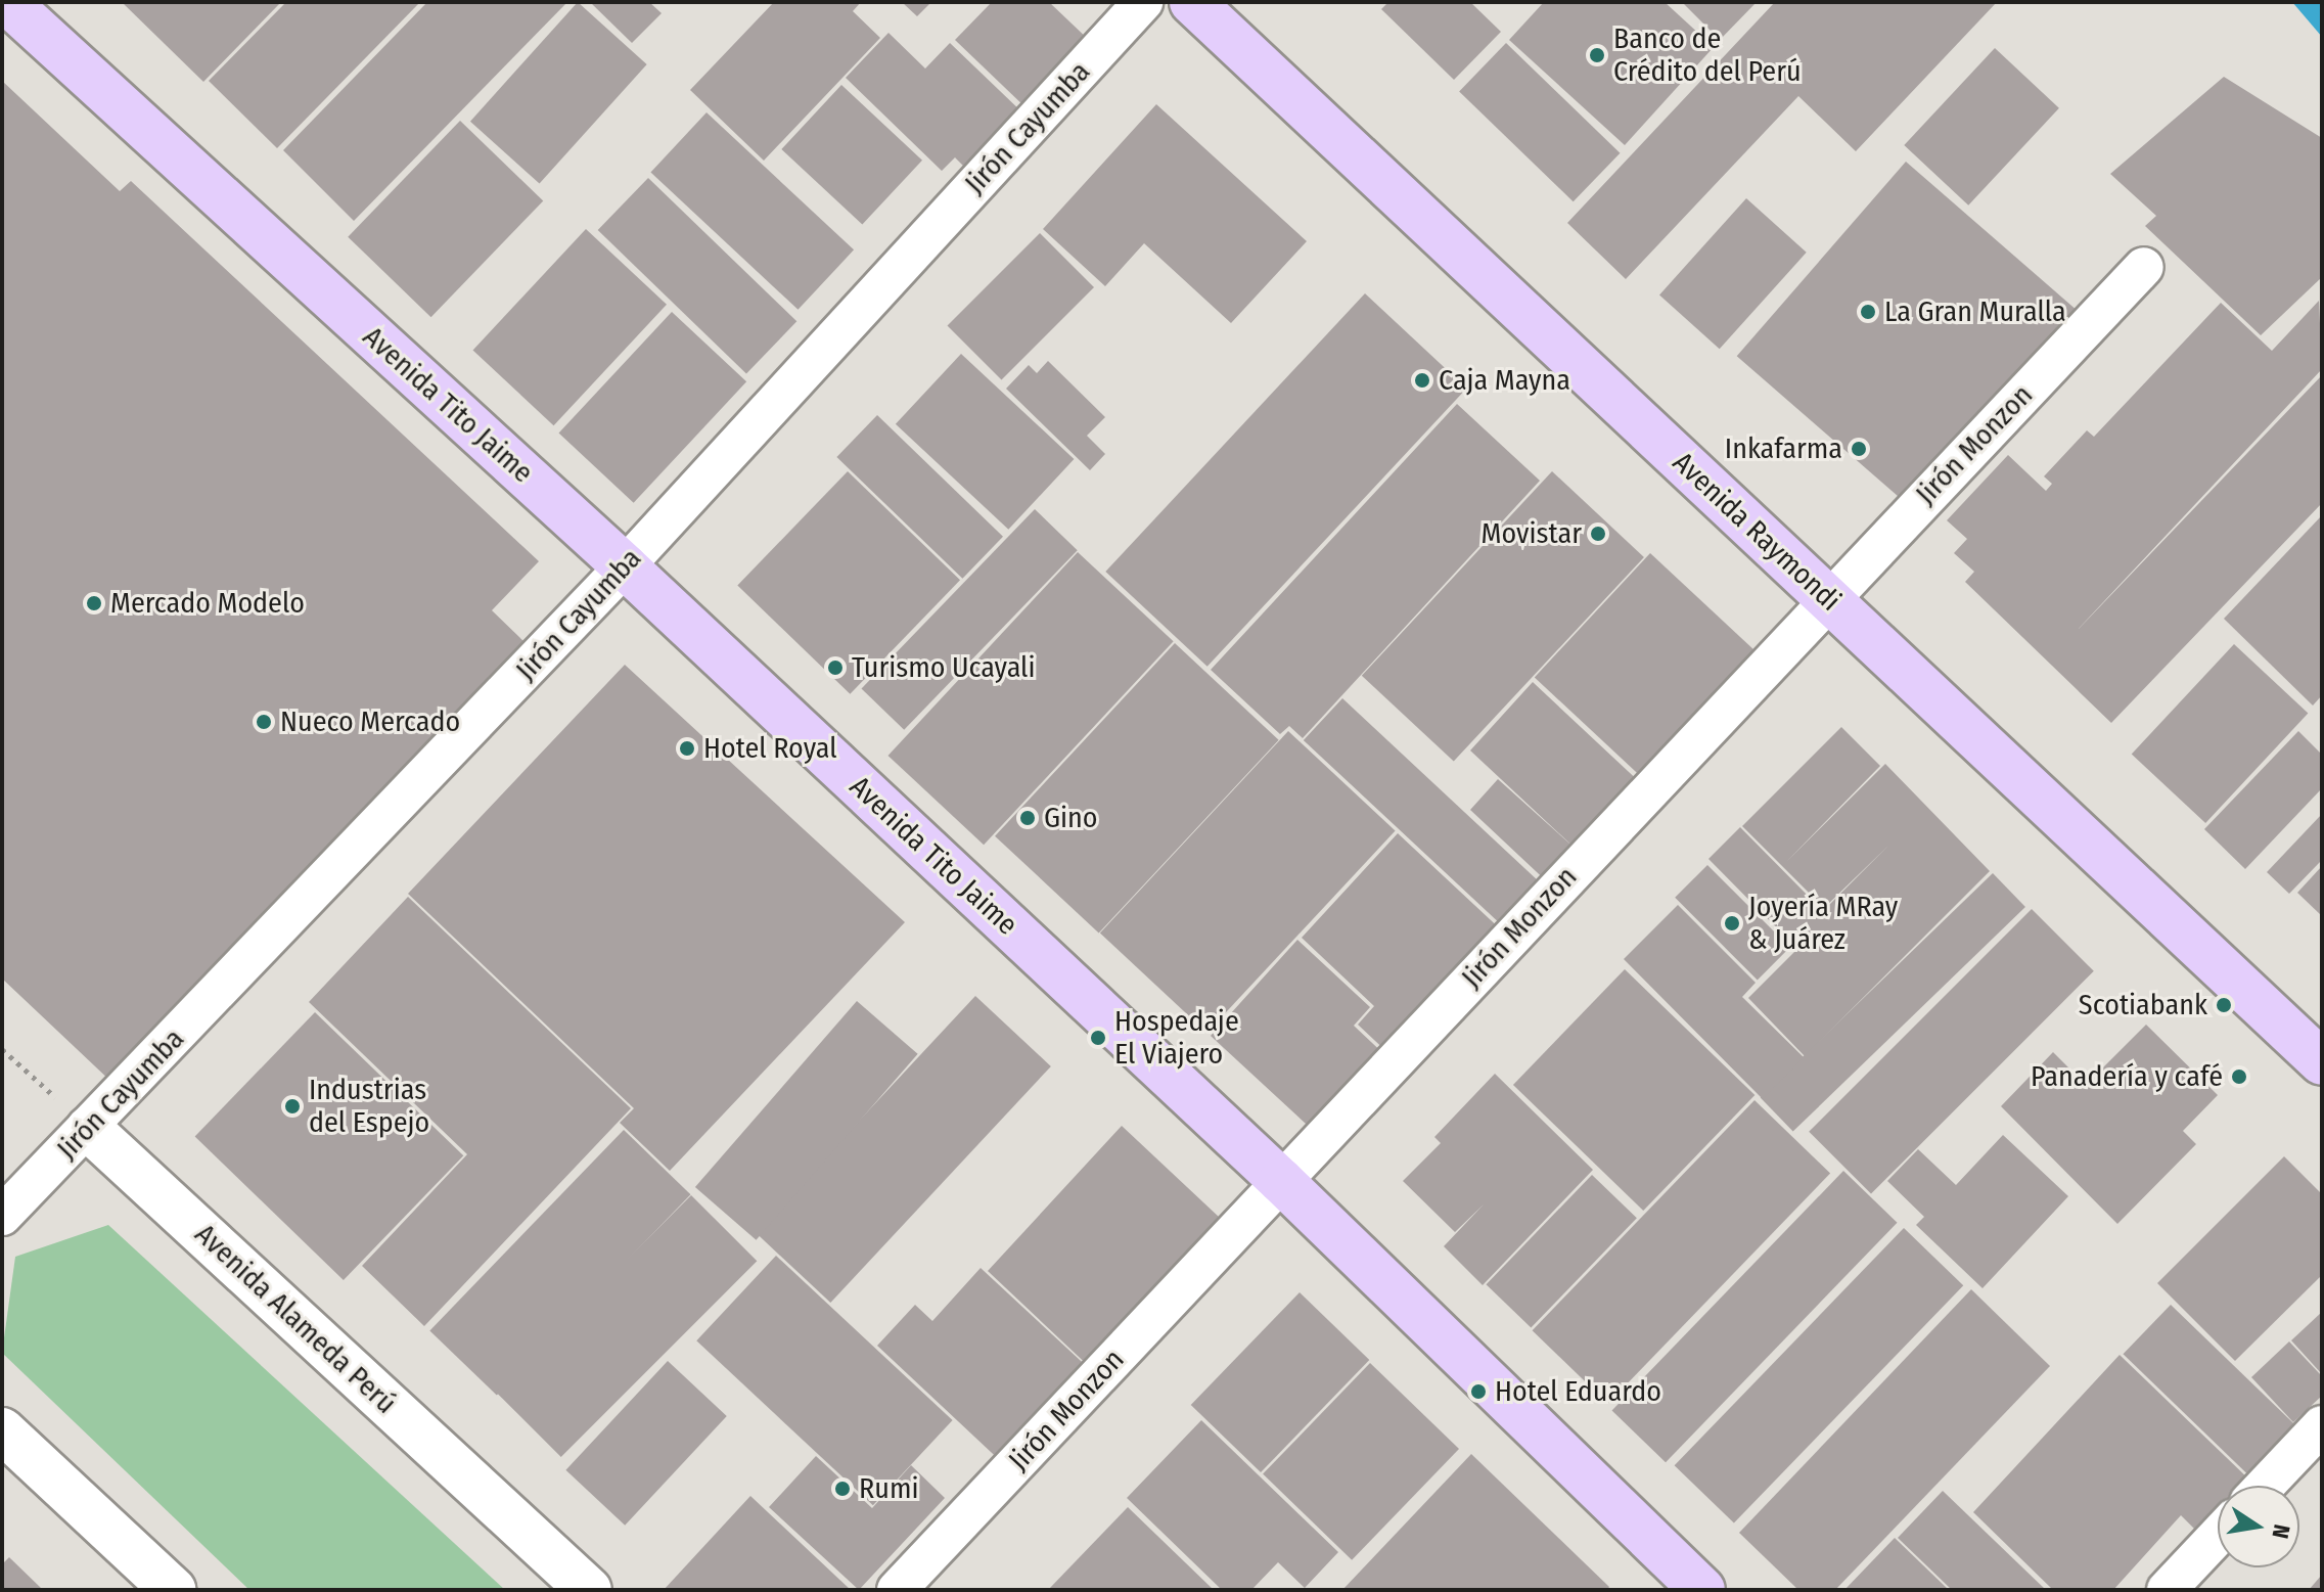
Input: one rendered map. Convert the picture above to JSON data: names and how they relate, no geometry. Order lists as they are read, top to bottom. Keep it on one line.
{"streets":{"highway":["Avenida Tito Jaime","Avenida Raymondi"],"street":["Jirón Cayumba","Jirón Monzon","Avenida Alameda Perú"]},"crossings":[["Jirón Cayumba","Avenida Tito Jaime"],["Jirón Cayumba","Avenida Alameda Perú"],["Avenida Tito Jaime","Jirón Monzon"],["Jirón Monzon","Avenida Raymondi"]],"places":["Banco de Crédito del Perú","La Gran Muralla","Caja Mayna","Inkafarma","Movistar","Mercado Modelo","Turismo Ucayali","Nueco Mercado","Hotel Royal","Gino","Joyería MRay & Juárez","Scotiabank","Hospedaje El Viajero","Panadería y café","Industrias del Espejo","Hotel Eduardo","Rumi"],"north":"right"}
